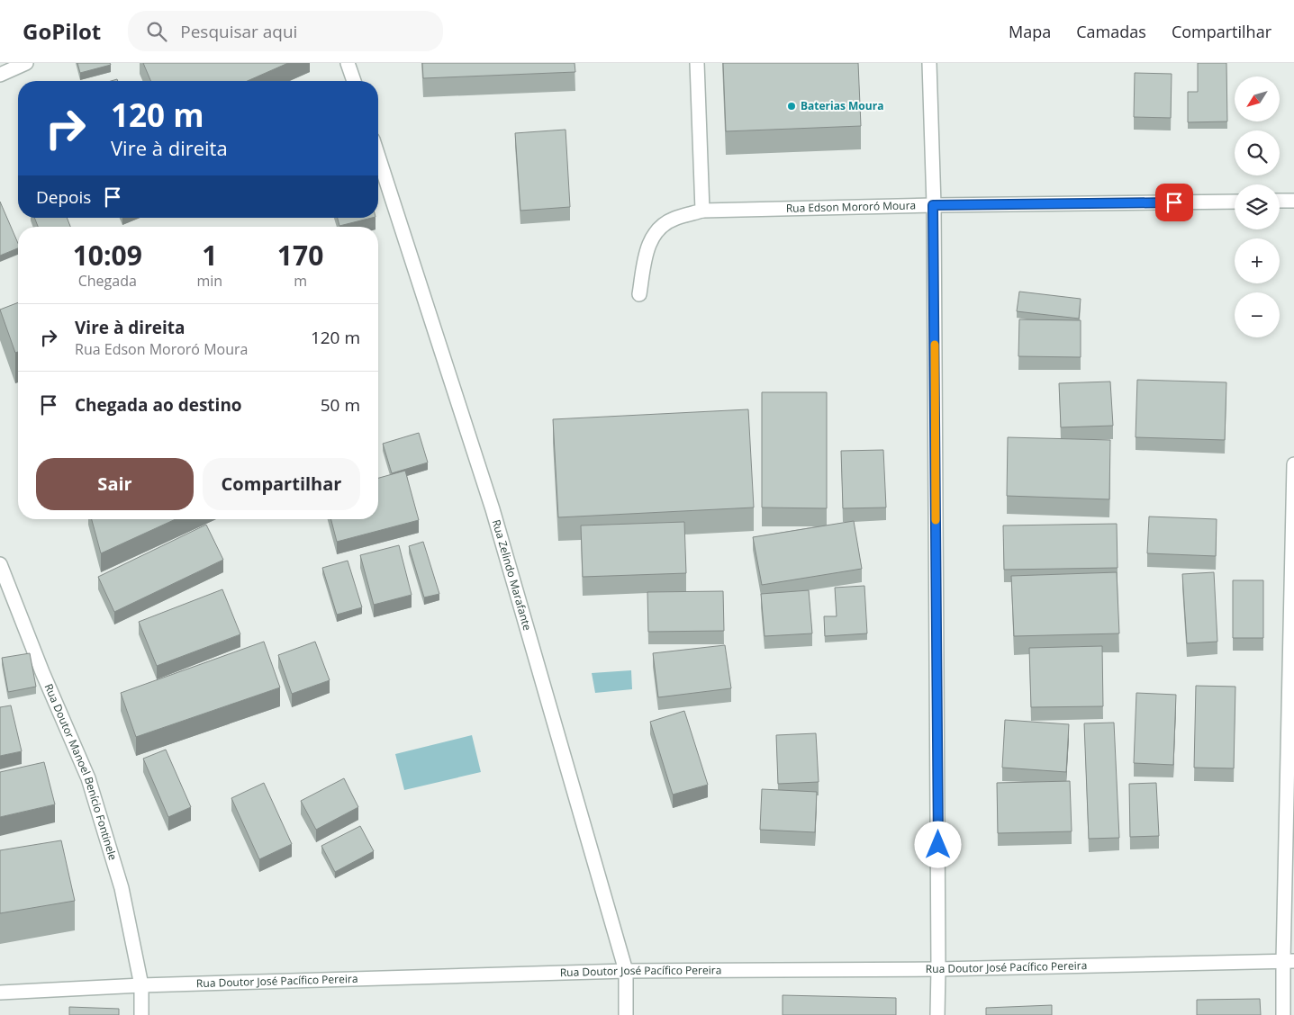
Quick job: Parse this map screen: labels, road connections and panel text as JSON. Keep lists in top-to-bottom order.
{
  "streets": {
    "street": [
      "Rua Edson Mororó Moura",
      "Rua Zelindo Marafante",
      "Rua Doutor Manoel Benício Fontinele",
      "Rua Doutor José Pacífico Pereira"
    ]
  },
  "crossings": [
    ["Rua Zelindo Marafante", "Rua Doutor José Pacífico Pereira"],
    ["Rua Doutor Manoel Benício Fontinele", "Rua Doutor José Pacífico Pereira"]
  ],
  "places": ["Baterias Moura"],
  "north": "bottom left",
  "page": {
    "header": "GoPilot",
    "search": "Pesquisar aqui",
    "nav": ["Mapa", "Camadas", "Compartilhar"],
    "map_buttons": ["+", "−"],
    "turn": ["120 m", "Vire à direita"],
    "then": "Depois",
    "eta": [
      "10:09",
      "Chegada",
      "1",
      "min",
      "170",
      "m"
    ],
    "list": [
      {
        "name": "Vire à direita",
        "note": "Rua Edson Mororó Moura",
        "value": "120 m"
      },
      {
        "name": "Chegada ao destino",
        "value": "50 m"
      }
    ],
    "buttons": ["Sair", "Compartilhar"]
  }
}
